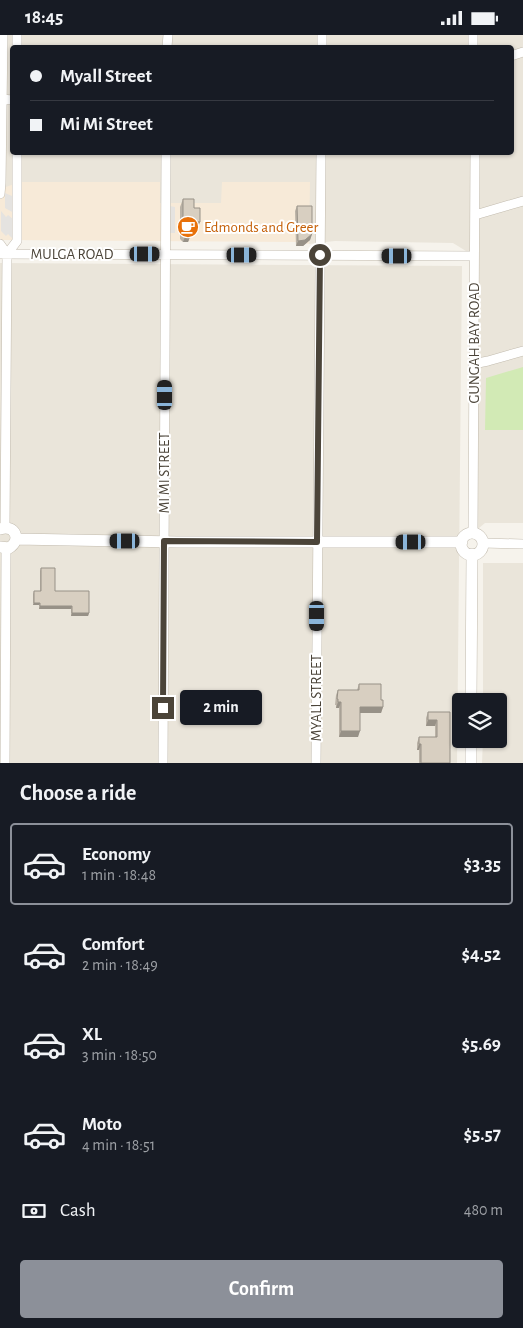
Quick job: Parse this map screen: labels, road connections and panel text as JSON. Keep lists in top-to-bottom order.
{
  "streets": {
    "street": [
      "MULGA ROAD",
      "GUNGAH BAY ROAD",
      "MI MI STREET",
      "MYALL STREET"
    ]
  },
  "crossings": [
    ["MULGA ROAD", "GUNGAH BAY ROAD"],
    ["MULGA ROAD", "MI MI STREET"],
    ["MULGA ROAD", "MYALL STREET"]
  ],
  "places": {
    "cafe": ["Edmonds and Greer"]
  },
  "page": {
    "status": "18:45",
    "banner": ["Myall Street", "Mi Mi Street"],
    "bubble": "2 min",
    "heading": "Choose a ride",
    "list": [
      {
        "name": "Economy",
        "note": "1 min · 18:48",
        "value": "$3.35"
      },
      {
        "name": "Comfort",
        "note": "2 min · 18:49",
        "value": "$4.52"
      },
      {
        "name": "XL",
        "note": "3 min · 18:50",
        "value": "$5.69"
      },
      {
        "name": "Moto",
        "note": "4 min · 18:51",
        "value": "$5.57"
      }
    ],
    "pay": ["Cash", "480 m"],
    "buttons": "Confirm"
  }
}
